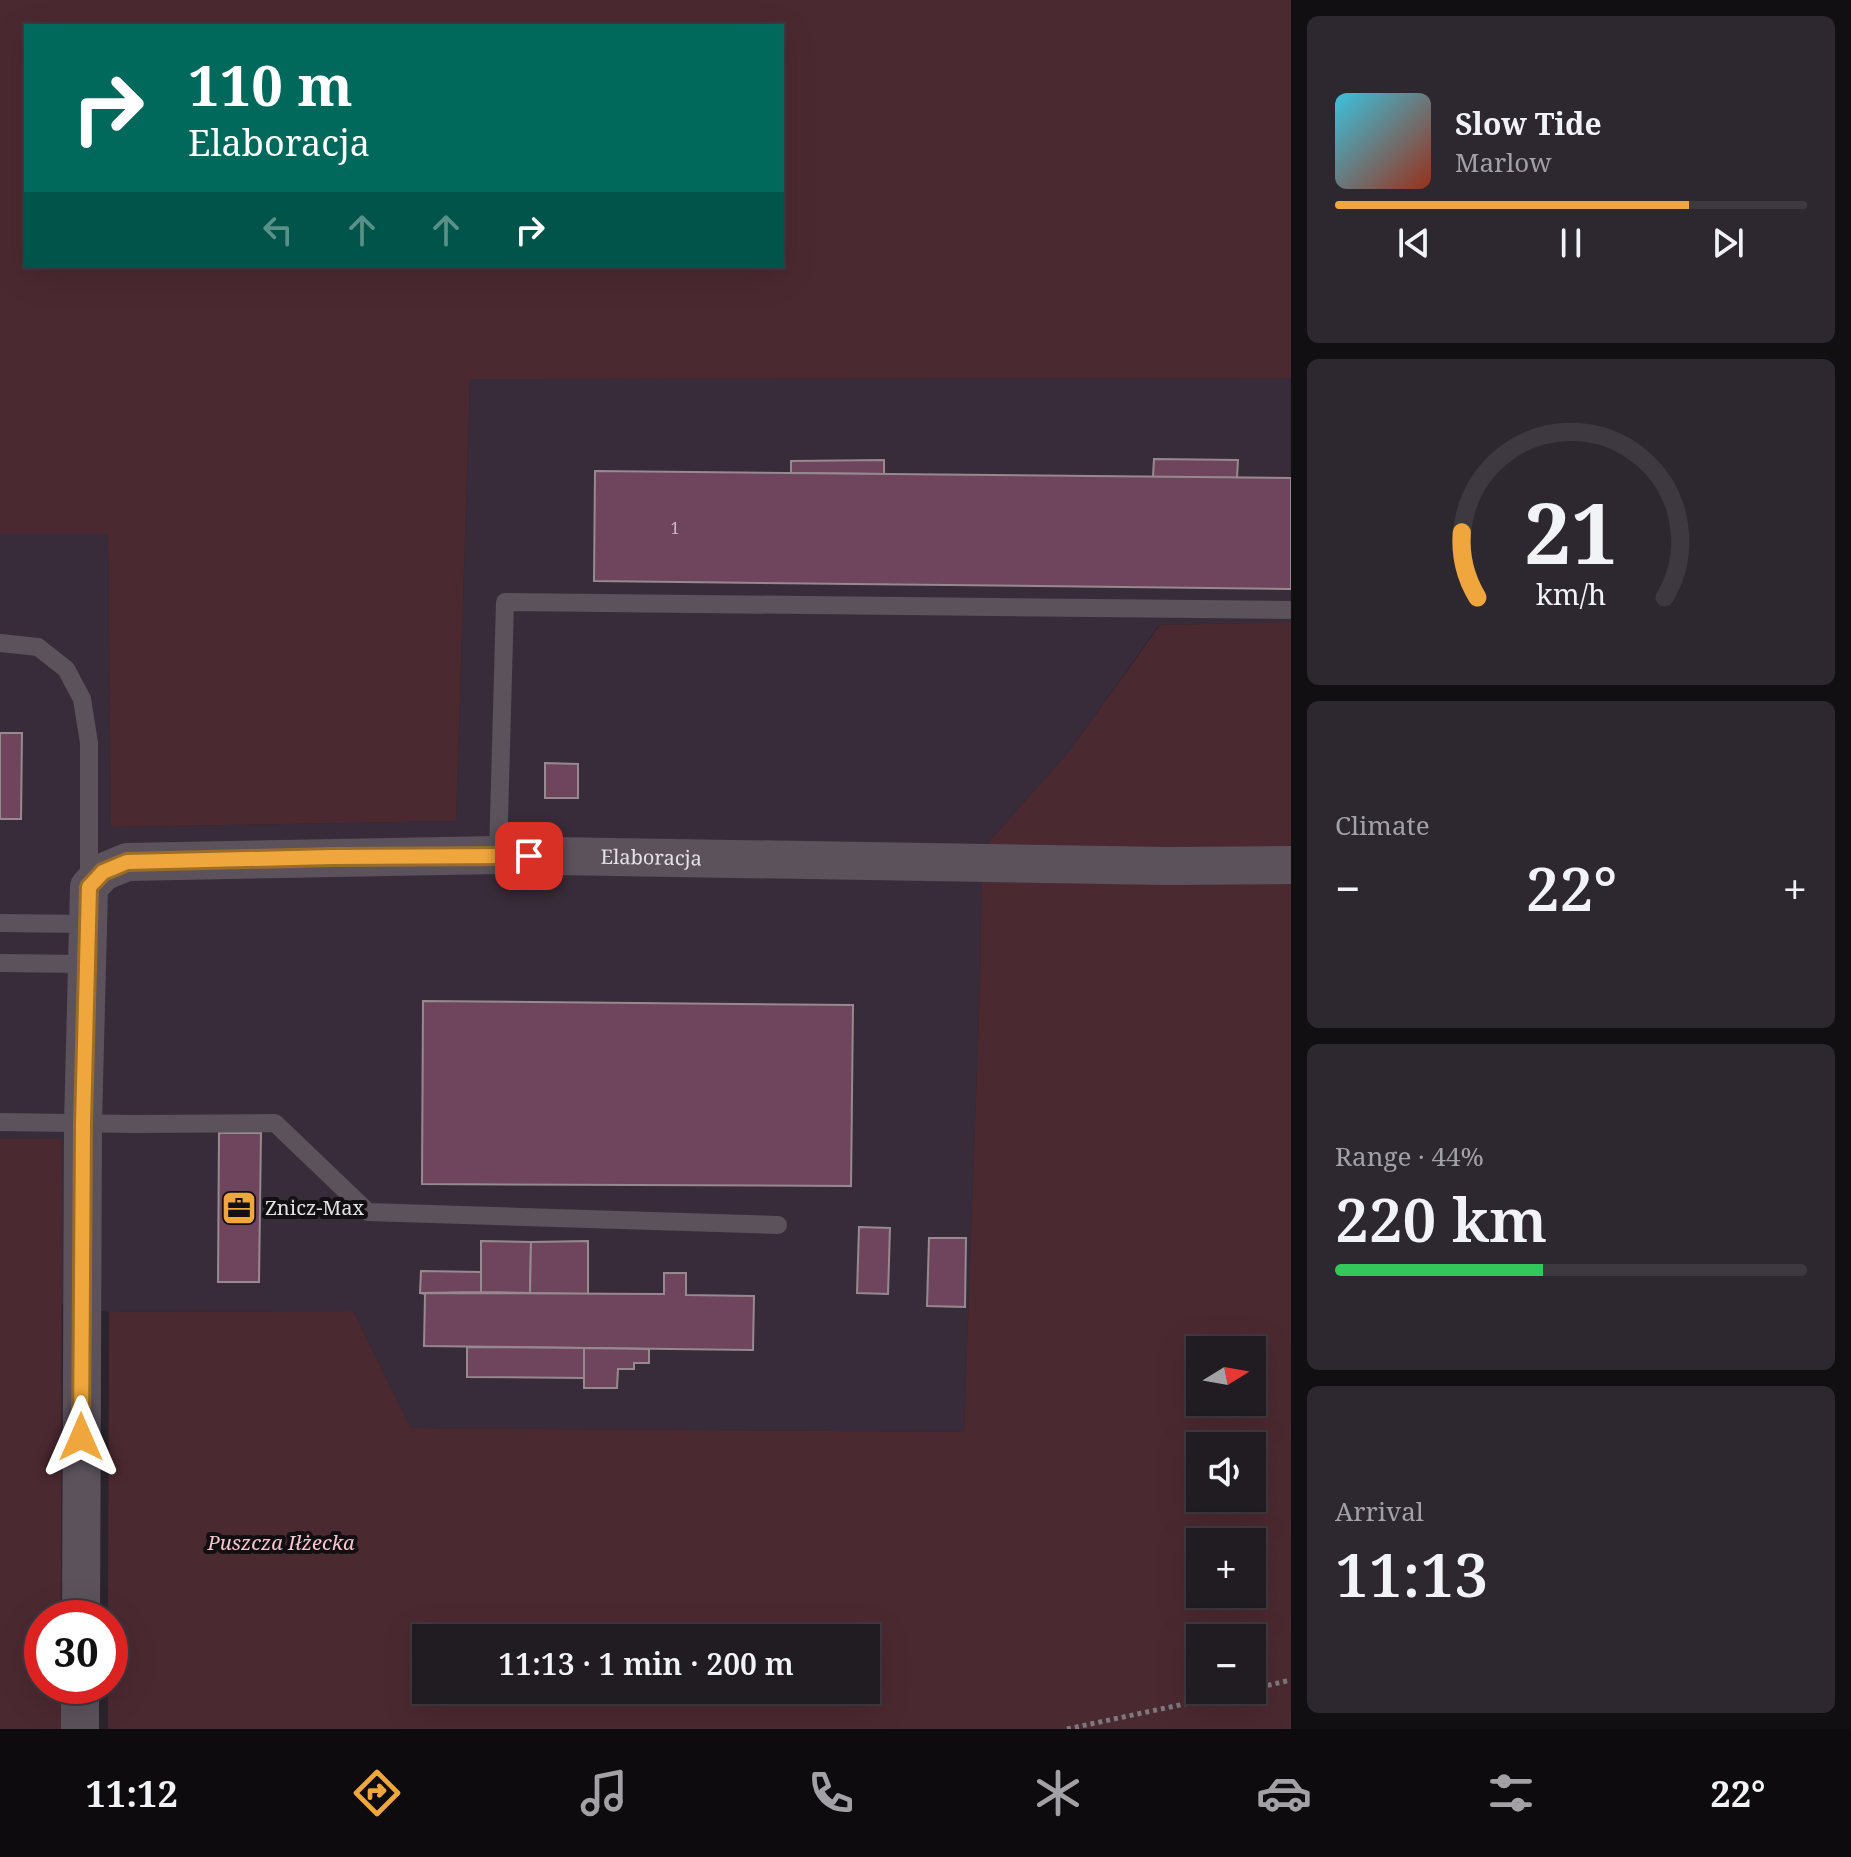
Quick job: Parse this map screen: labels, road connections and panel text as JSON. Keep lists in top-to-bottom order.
{
  "streets": {
    "street": ["Elaboracja"]
  },
  "parks": ["Puszcza Iłżecka"],
  "places": {
    "office": ["Znicz-Max"]
  },
  "house_numbers": ["1"],
  "north": "right",
  "page": {
    "turn": ["110 m", "Elaboracja"],
    "song": ["Slow Tide", "Marlow"],
    "tile": [
      "Climate",
      ["Range · 44%", "220 km"],
      ["Arrival", "11:13"]
    ],
    "heat": ["−", "22°", "+"],
    "map_buttons": ["+", "−"],
    "limit": "30",
    "trip": "11:13 · 1 min · 200 m",
    "tabs": ["11:12", "22°"],
    "gauge": ["21", "km/h"]
  }
}
